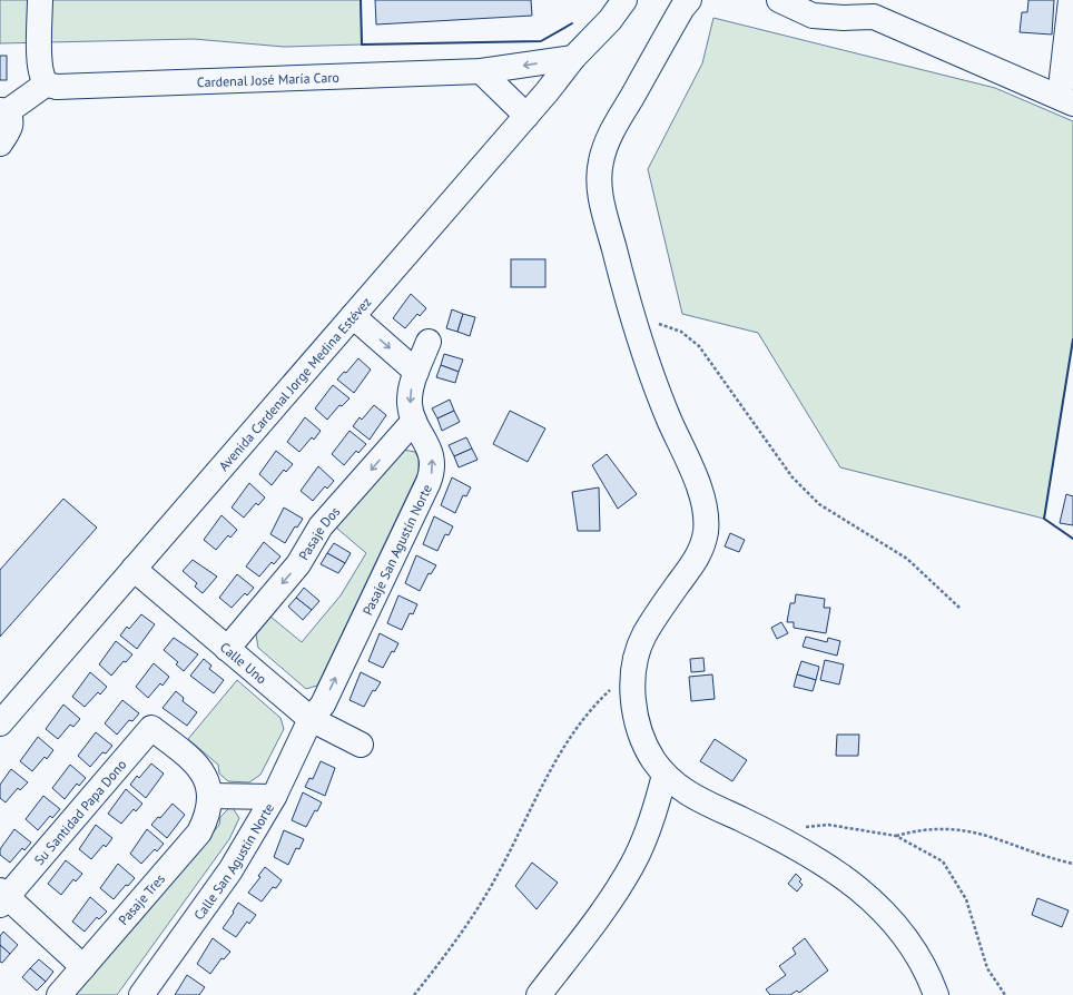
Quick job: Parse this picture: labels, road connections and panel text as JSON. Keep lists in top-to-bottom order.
{
  "streets": {
    "street": [
      "Cardenal José María Caro",
      "Avenida Cardenal Jorge Medina Estévez",
      "Pasaje Dos",
      "Pasaje San Agustín Norte",
      "Calle Uno",
      "Su Santidad Papa Dono",
      "Calle San Agustín Norte",
      "Pasaje Tres"
    ]
  },
  "crossings": [
    ["Cardenal José María Caro", "Avenida Cardenal Jorge Medina Estévez"],
    ["Avenida Cardenal Jorge Medina Estévez", "Calle Uno"],
    ["Pasaje Dos", "Pasaje San Agustín Norte"],
    ["Pasaje Dos", "Calle Uno"],
    ["Pasaje San Agustín Norte", "Calle Uno"],
    ["Pasaje San Agustín Norte", "Calle San Agustín Norte"],
    ["Calle Uno", "Calle San Agustín Norte"],
    ["Su Santidad Papa Dono", "Pasaje Tres"]
  ],
  "one_way": ["Pasaje Dos"]
}
